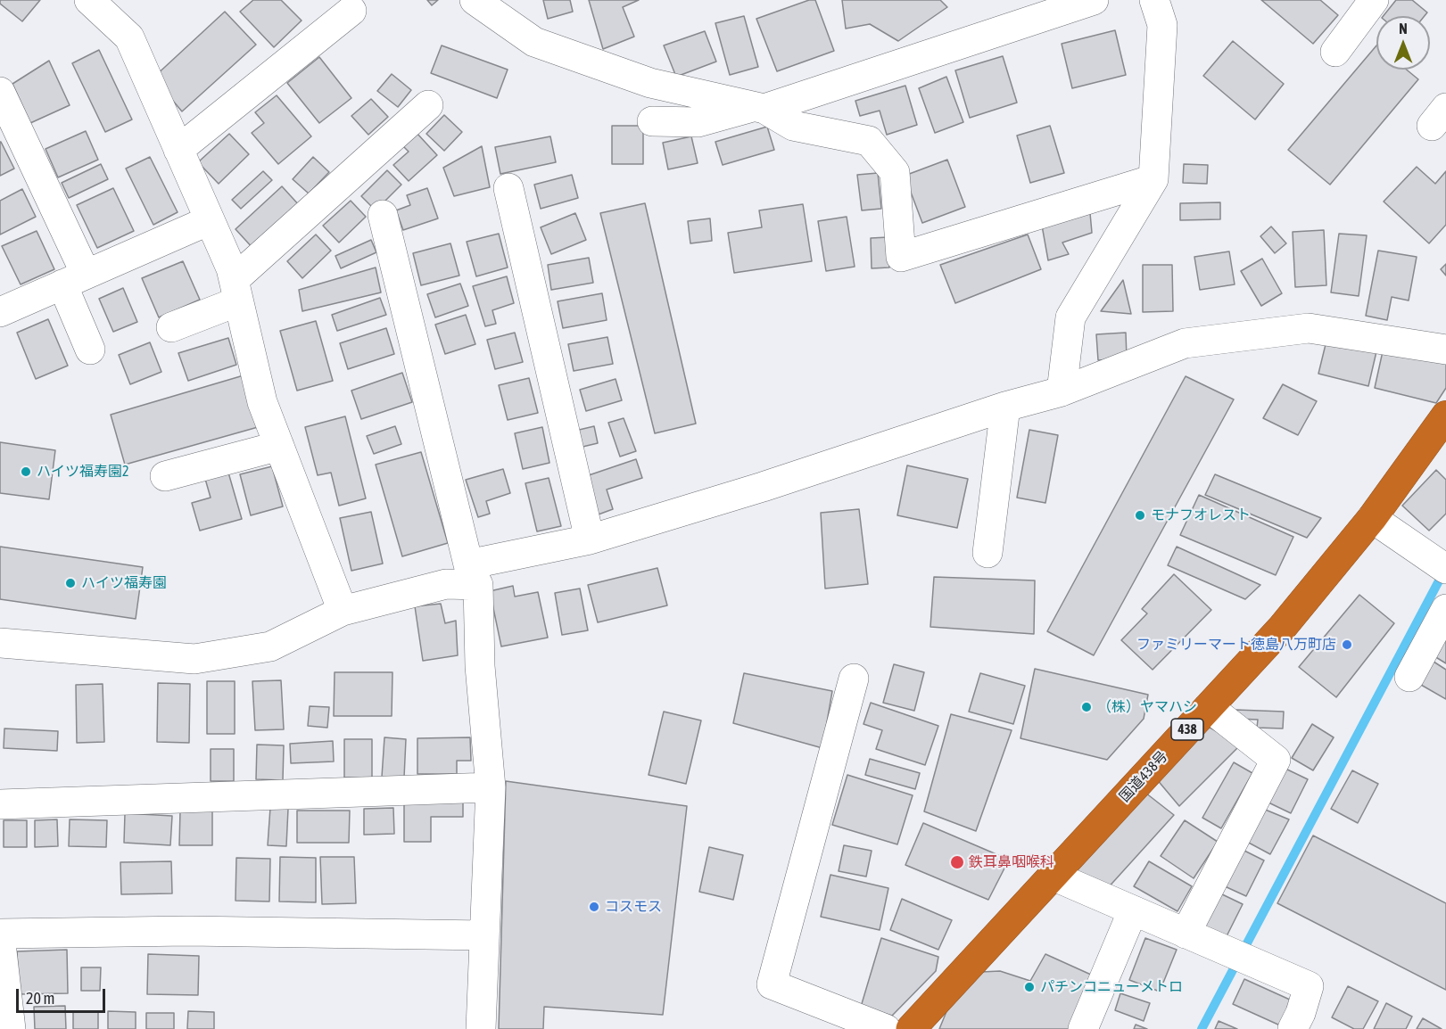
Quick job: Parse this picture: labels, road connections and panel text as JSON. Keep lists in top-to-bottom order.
{
  "streets": {
    "highway": ["438", "国道438号"]
  },
  "places": [
    "ハイツ福寿園2",
    "モナフオレスト",
    "ハイツ福寿園",
    "ファミリーマート徳島八万町店",
    "（株）ヤマハシ",
    "鉄耳鼻咽喉科",
    "コスモス",
    "パチンコニューメトロ"
  ],
  "scale_bar": "20 m",
  "north": "top"
}
